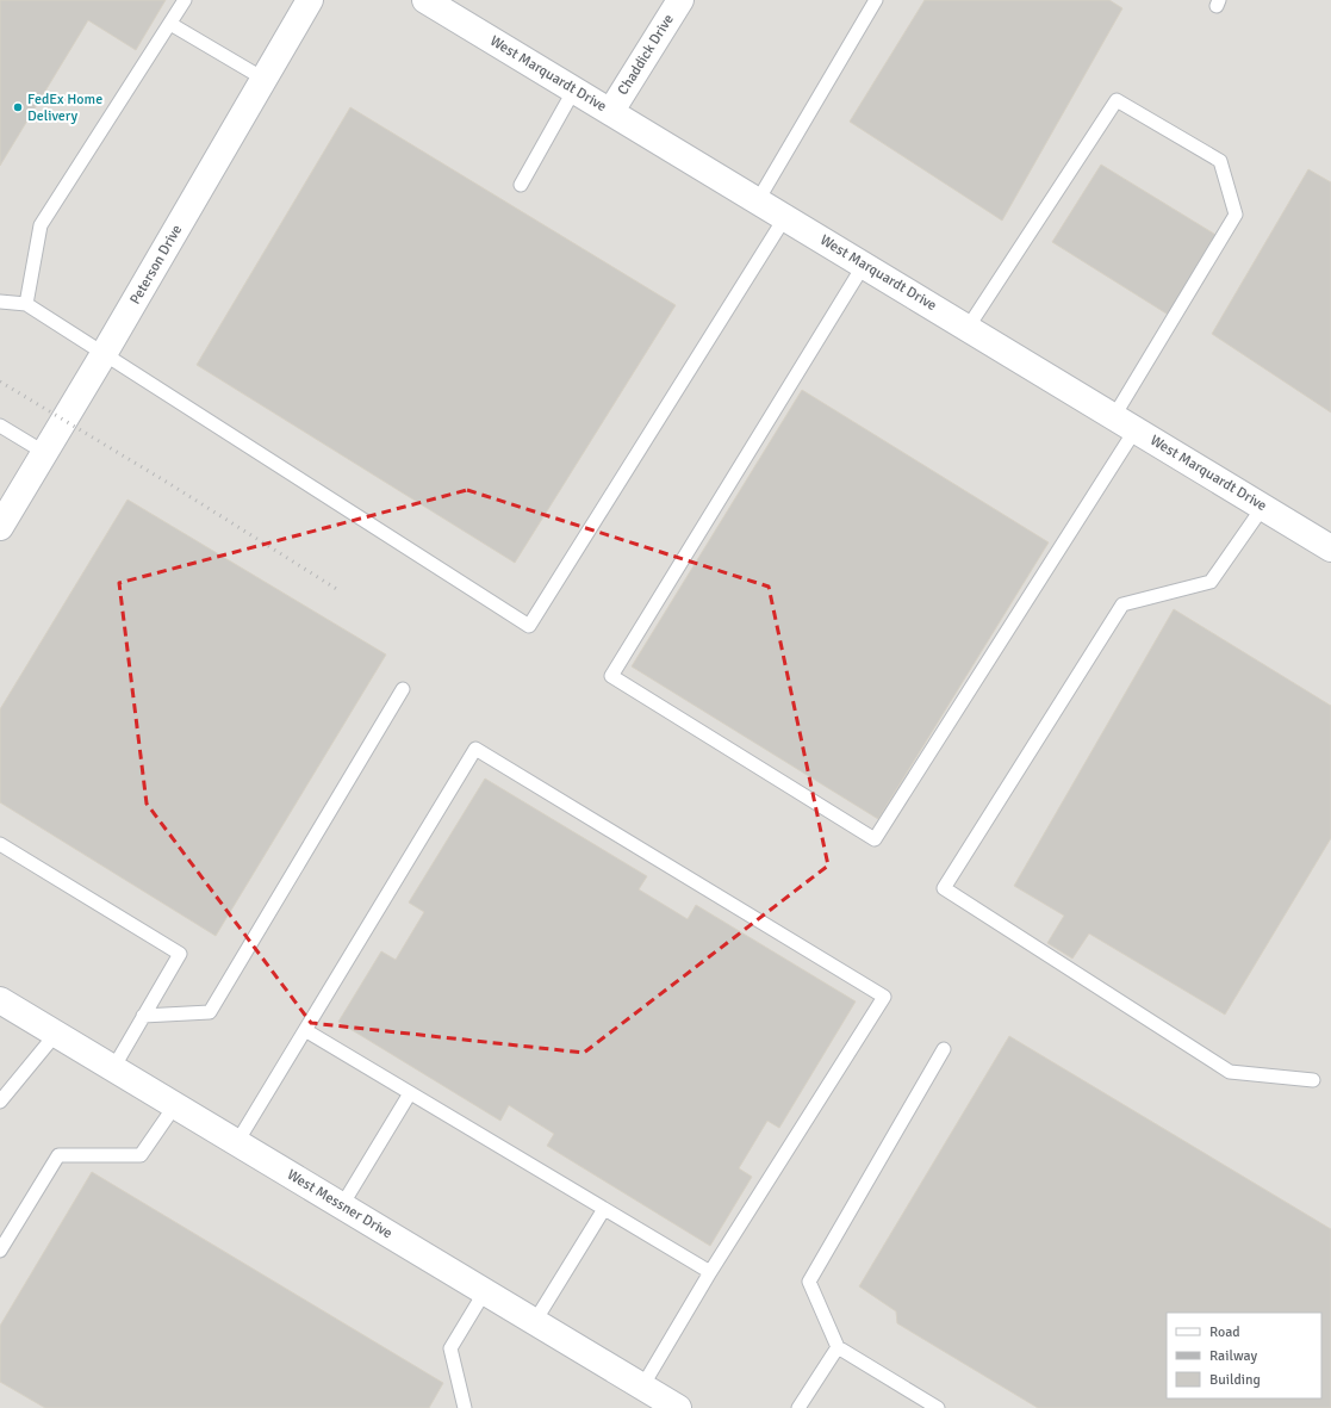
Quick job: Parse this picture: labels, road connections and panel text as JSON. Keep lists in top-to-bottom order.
{
  "streets": {
    "street": [
      "Chaddick Drive",
      "West Marquardt Drive",
      "Peterson Drive",
      "West Messner Drive"
    ]
  },
  "crossings": [
    ["Chaddick Drive", "West Marquardt Drive"]
  ],
  "places": ["FedEx Home Delivery"],
  "legend": ["Road", "Railway", "Building"]
}
